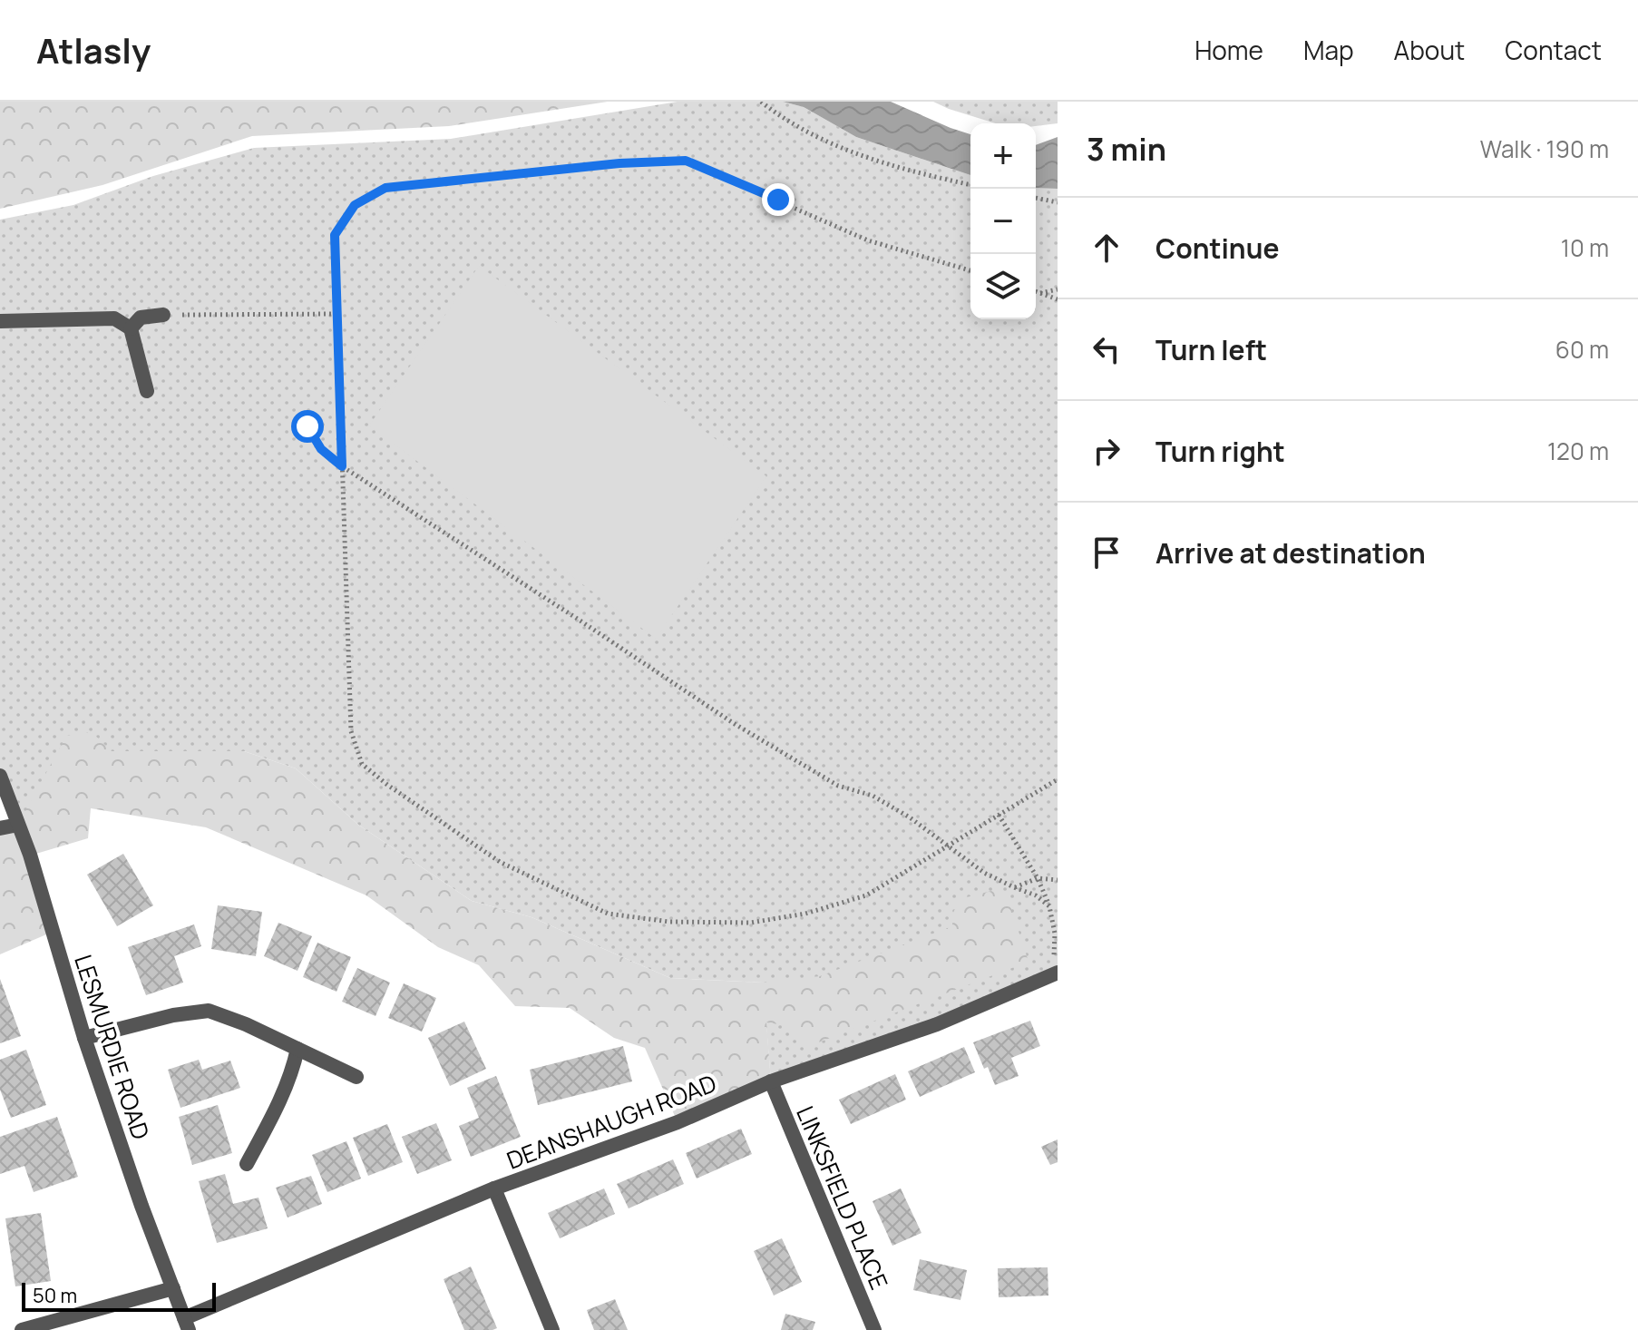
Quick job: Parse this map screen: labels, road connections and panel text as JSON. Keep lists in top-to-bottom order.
{
  "streets": {
    "street": ["LESMURDIE ROAD", "DEANSHAUGH ROAD", "LINKSFIELD PLACE"]
  },
  "crossings": [
    ["LESMURDIE ROAD", "DEANSHAUGH ROAD"],
    ["DEANSHAUGH ROAD", "LINKSFIELD PLACE"]
  ],
  "scale_bar": "50 m",
  "page": {
    "header": "Atlasly",
    "nav": [
      "Home",
      "Map",
      "About",
      "Contact"
    ],
    "heading": ["3 min", "Walk · 190 m"],
    "map_buttons": ["+", "−"],
    "list": [
      ["Continue", "10 m"],
      ["Turn left", "60 m"],
      ["Turn right", "120 m"],
      "Arrive at destination"
    ],
    "scale": "50 m"
  }
}
